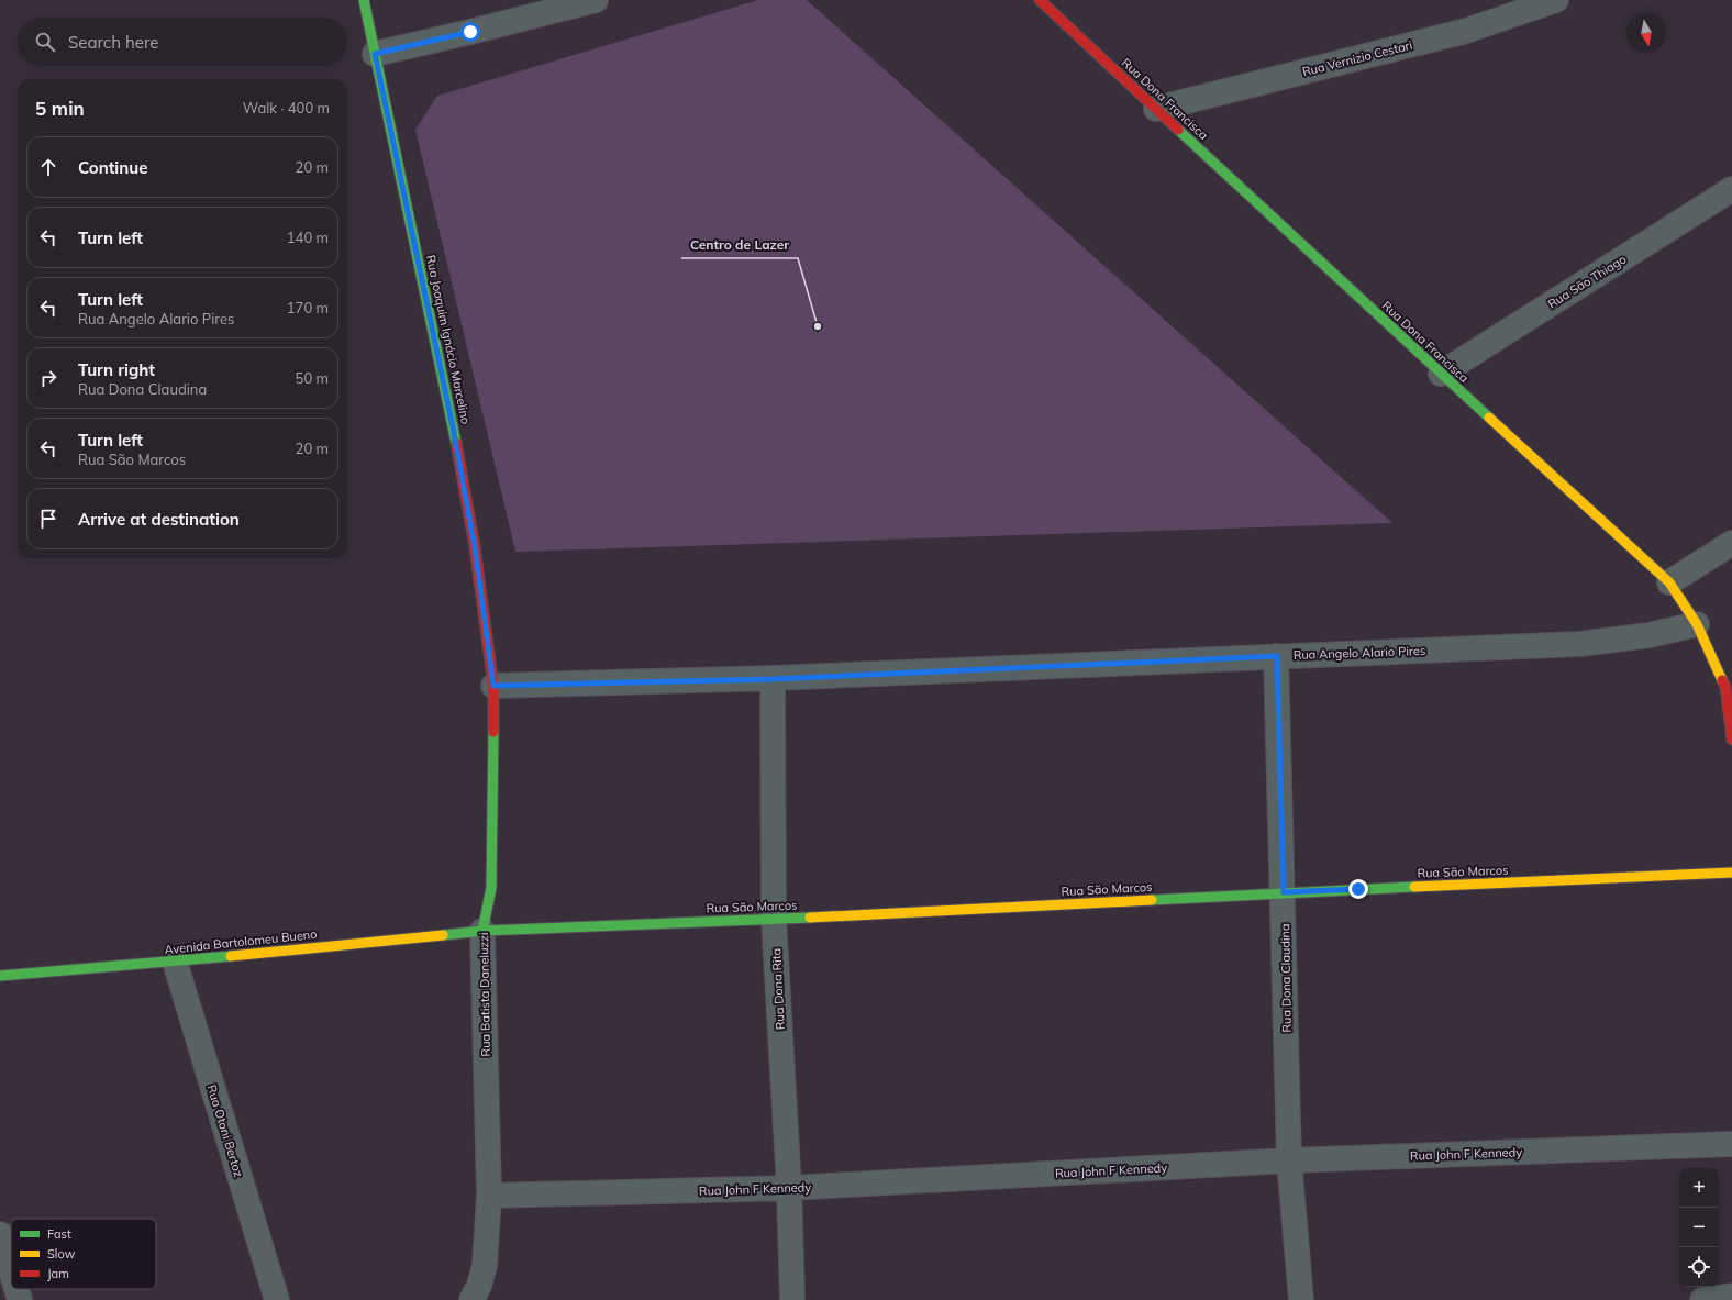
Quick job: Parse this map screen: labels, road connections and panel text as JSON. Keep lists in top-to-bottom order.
{
  "streets": {
    "street": [
      "Rua Vernizio Cestari",
      "Rua Dona Francisca",
      "Rua São Thiago",
      "Rua Joaquim Ignácio Marcelino",
      "Rua Angelo Alario Pires",
      "Rua São Marcos",
      "Avenida Bartolomeu Bueno",
      "Rua Dona Claudina",
      "Rua Dona Rita",
      "Rua Batista Daneluzzi",
      "Rua Otoni Bertoz",
      "Rua John F Kennedy"
    ]
  },
  "crossings": [
    ["Rua Vernizio Cestari", "Rua Dona Francisca"],
    ["Rua Dona Francisca", "Rua São Thiago"],
    ["Rua Dona Francisca", "Rua Angelo Alario Pires"],
    ["Rua Joaquim Ignácio Marcelino", "Rua Angelo Alario Pires"],
    ["Rua Joaquim Ignácio Marcelino", "Rua Batista Daneluzzi"],
    ["Rua Angelo Alario Pires", "Rua Dona Claudina"],
    ["Rua Angelo Alario Pires", "Rua Dona Rita"],
    ["Rua Angelo Alario Pires", "Rua Batista Daneluzzi"],
    ["Rua São Marcos", "Avenida Bartolomeu Bueno"],
    ["Rua São Marcos", "Rua Dona Claudina"],
    ["Rua São Marcos", "Rua Dona Rita"],
    ["Rua São Marcos", "Rua Batista Daneluzzi"],
    ["Avenida Bartolomeu Bueno", "Rua Batista Daneluzzi"],
    ["Avenida Bartolomeu Bueno", "Rua Otoni Bertoz"],
    ["Rua Dona Claudina", "Rua John F Kennedy"],
    ["Rua Dona Rita", "Rua John F Kennedy"],
    ["Rua Batista Daneluzzi", "Rua John F Kennedy"]
  ],
  "places": ["Centro de Lazer"],
  "legend": ["Fast", "Slow", "Jam"],
  "north": "bottom",
  "page": {
    "search": "Search here",
    "heading": ["5 min", "Walk · 400 m"],
    "list": [
      ["Continue", "20 m"],
      ["Turn left", "140 m"],
      ["Turn left", "Rua Angelo Alario Pires", "170 m"],
      ["Turn right", "Rua Dona Claudina", "50 m"],
      ["Turn left", "Rua São Marcos", "20 m"],
      "Arrive at destination"
    ],
    "map_buttons": ["+", "−"]
  }
}
